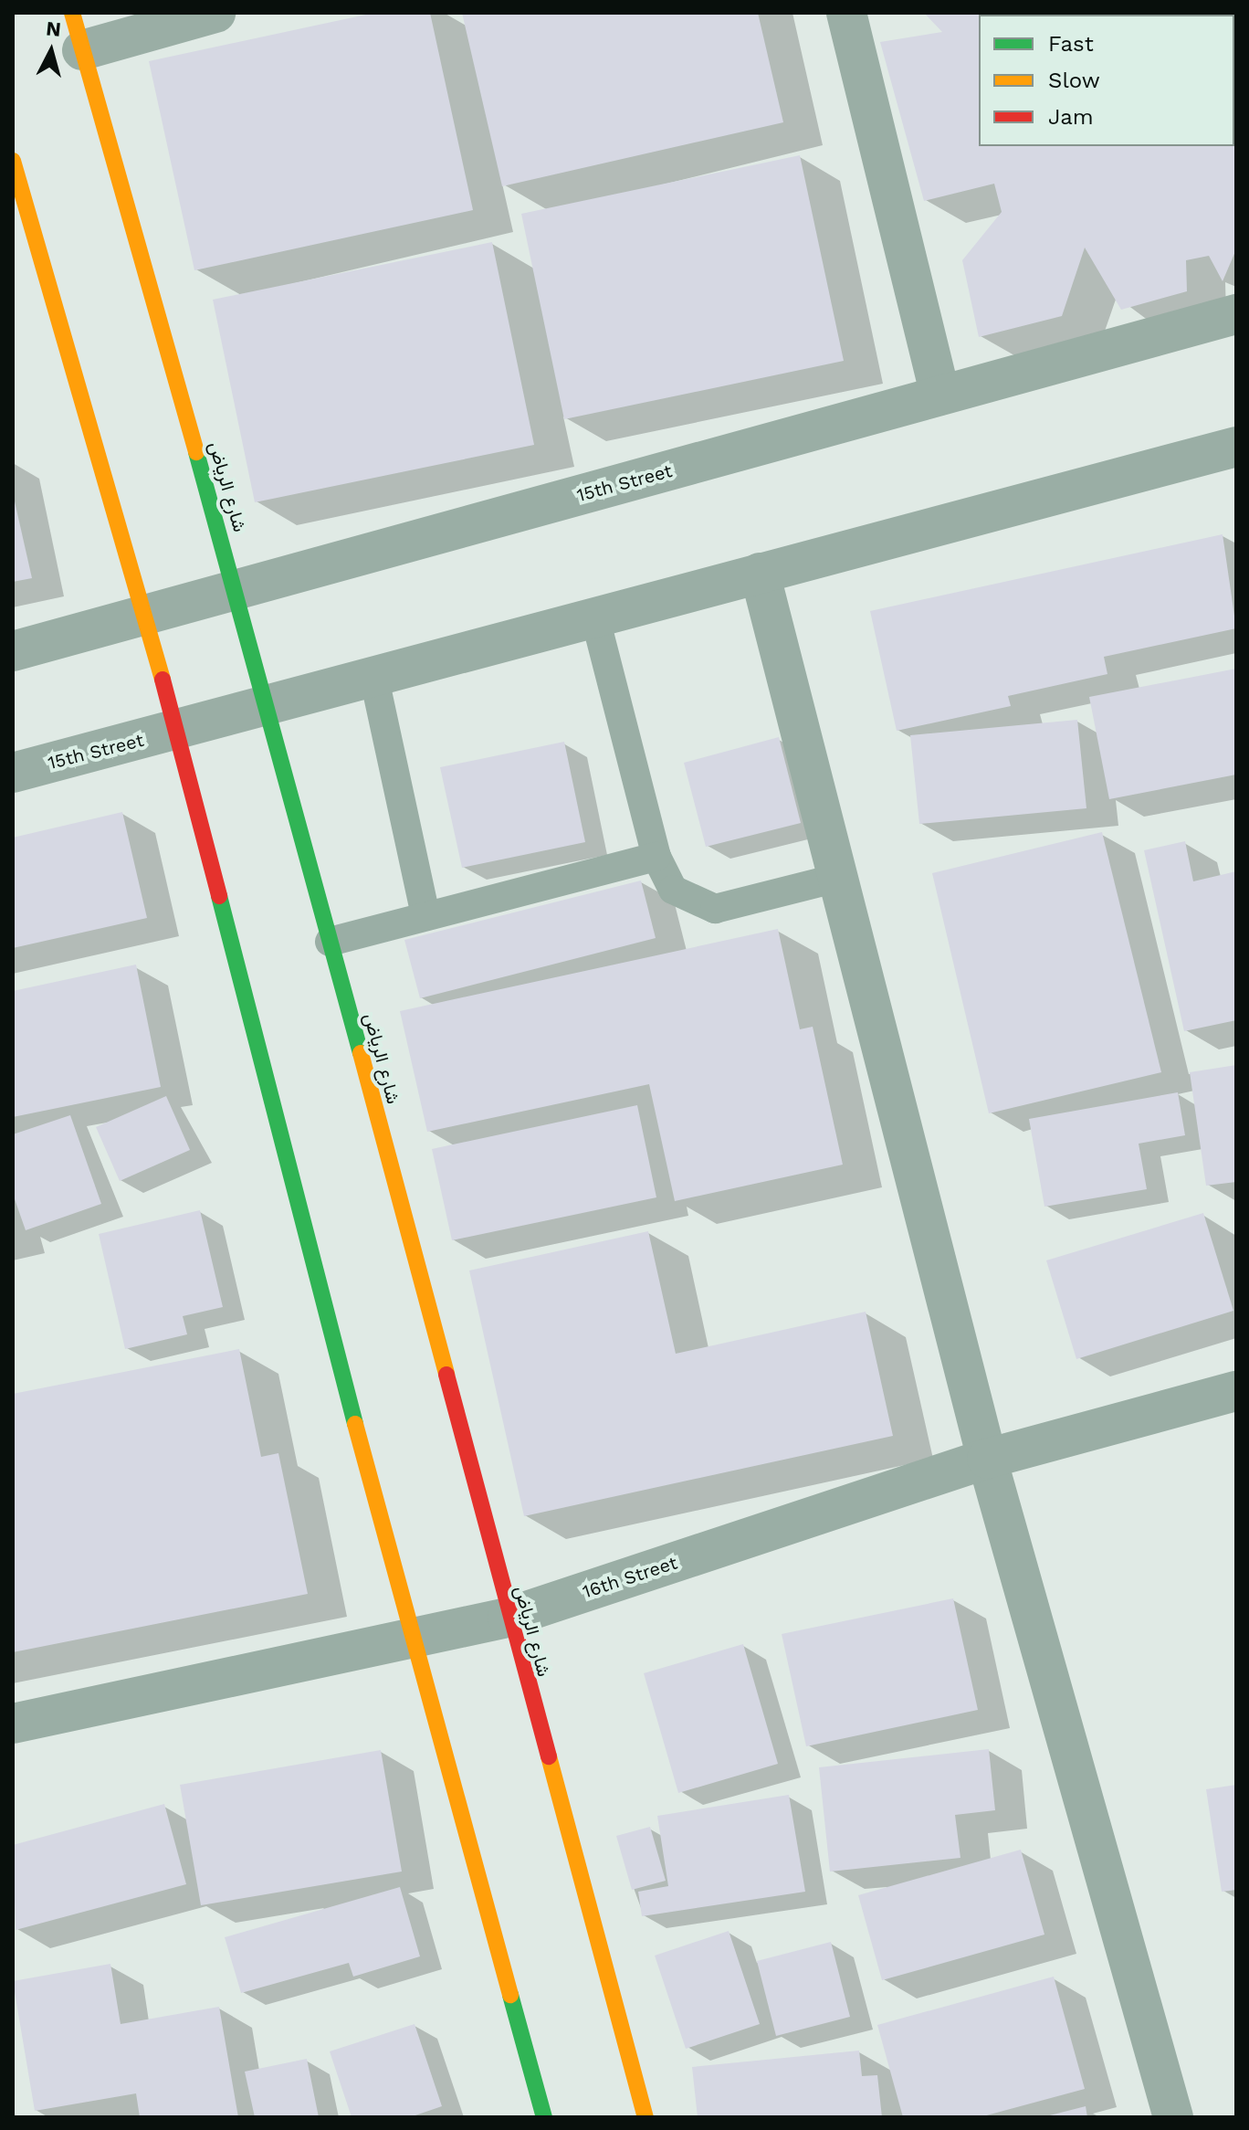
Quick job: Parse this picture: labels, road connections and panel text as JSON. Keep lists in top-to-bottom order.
{
  "streets": {
    "main road": ["شارع الرياض"],
    "street": ["15th Street", "16th Street"]
  },
  "crossings": [
    ["15th Street", "شارع الرياض"],
    ["شارع الرياض", "16th Street"]
  ],
  "legend": ["Fast", "Slow", "Jam"],
  "north": "top"
}
